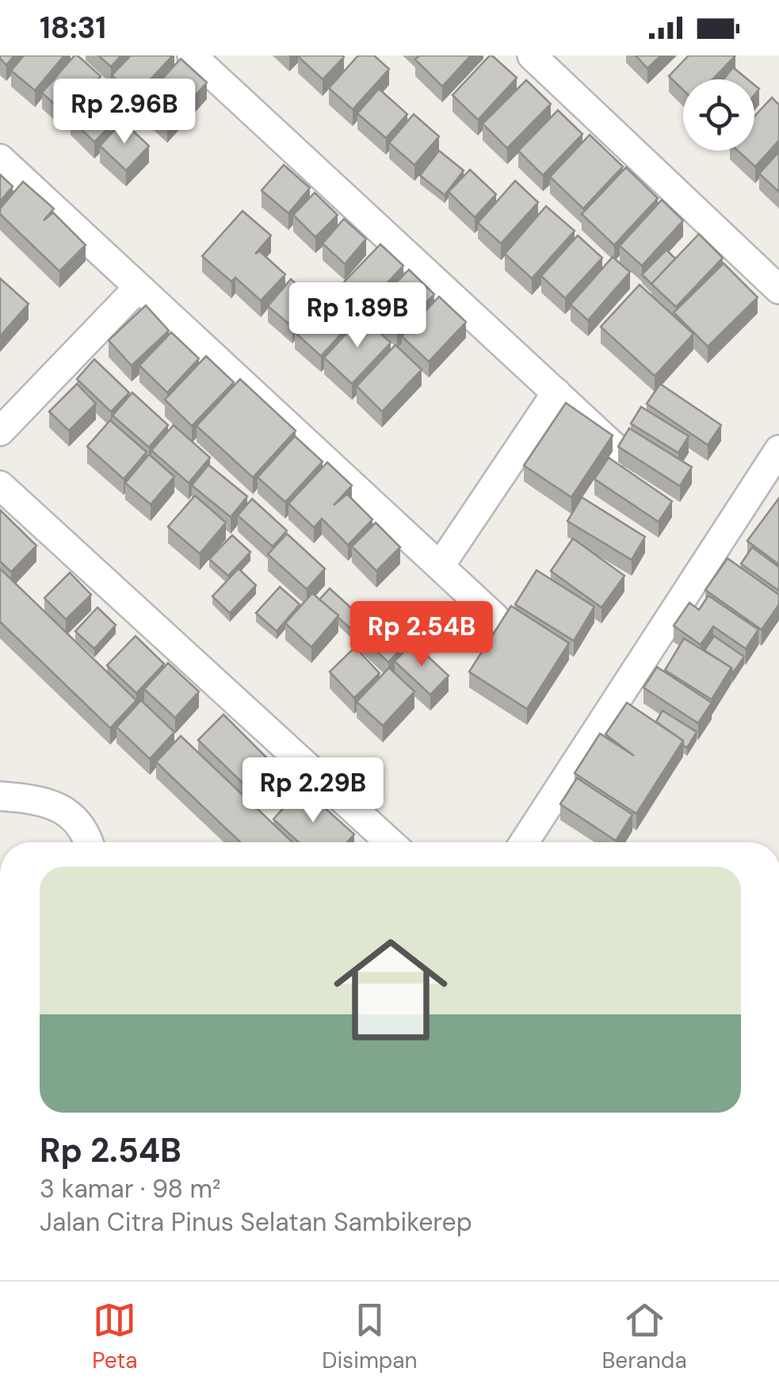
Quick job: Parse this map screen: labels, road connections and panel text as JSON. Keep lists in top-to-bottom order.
{
  "page": {
    "status": "18:31",
    "price": [
      "Rp 2.96B",
      "Rp 1.89B",
      "Rp 2.54B",
      "Rp 2.29B"
    ],
    "list": [
      {
        "name": "Rp 2.54B",
        "note": "3 kamar · 98 m² · Jalan Citra Pinus Selatan Sambikerep"
      }
    ],
    "tabs": ["Peta", "Disimpan", "Beranda"]
  }
}
